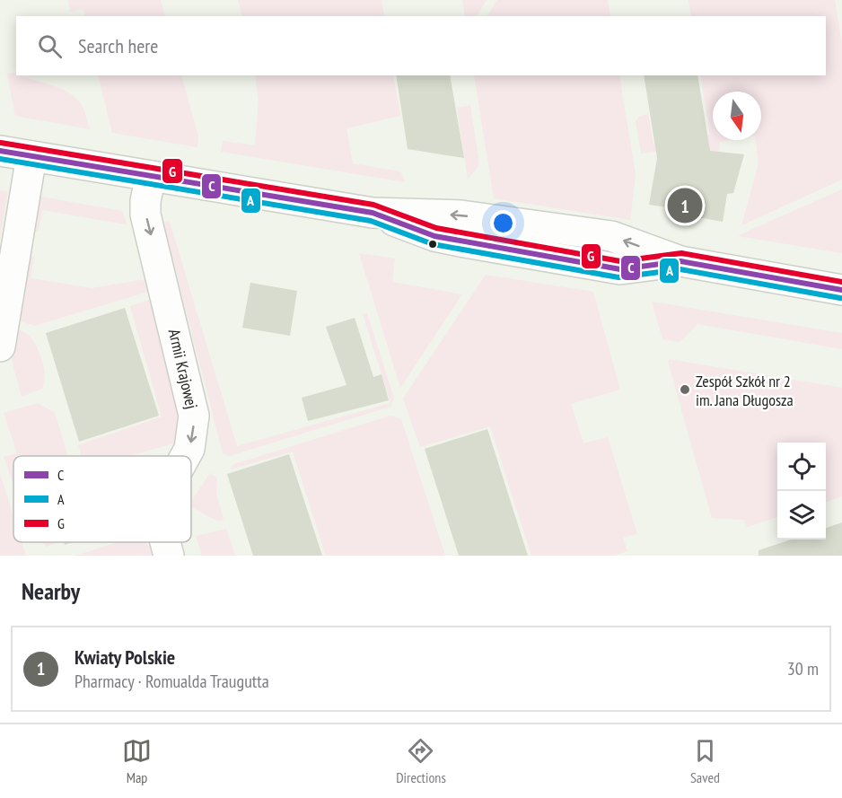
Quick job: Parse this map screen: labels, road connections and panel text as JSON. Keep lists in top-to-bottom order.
{
  "streets": {
    "street": ["Armii Krajowej"]
  },
  "places": ["Zespół Szkół nr 2 im. Jana Długosza"],
  "lines": ["transit line G", "transit line C", "transit line A"],
  "legend": ["C", "A", "G"],
  "north": "bottom",
  "page": {
    "search": "Search here",
    "pins": "1",
    "heading": "Nearby",
    "list": [
      {
        "mark": "1",
        "name": "Kwiaty Polskie",
        "note": "Pharmacy · Romualda Traugutta",
        "value": "30 m"
      }
    ],
    "nav": ["Map", "Directions", "Saved"]
  }
}
